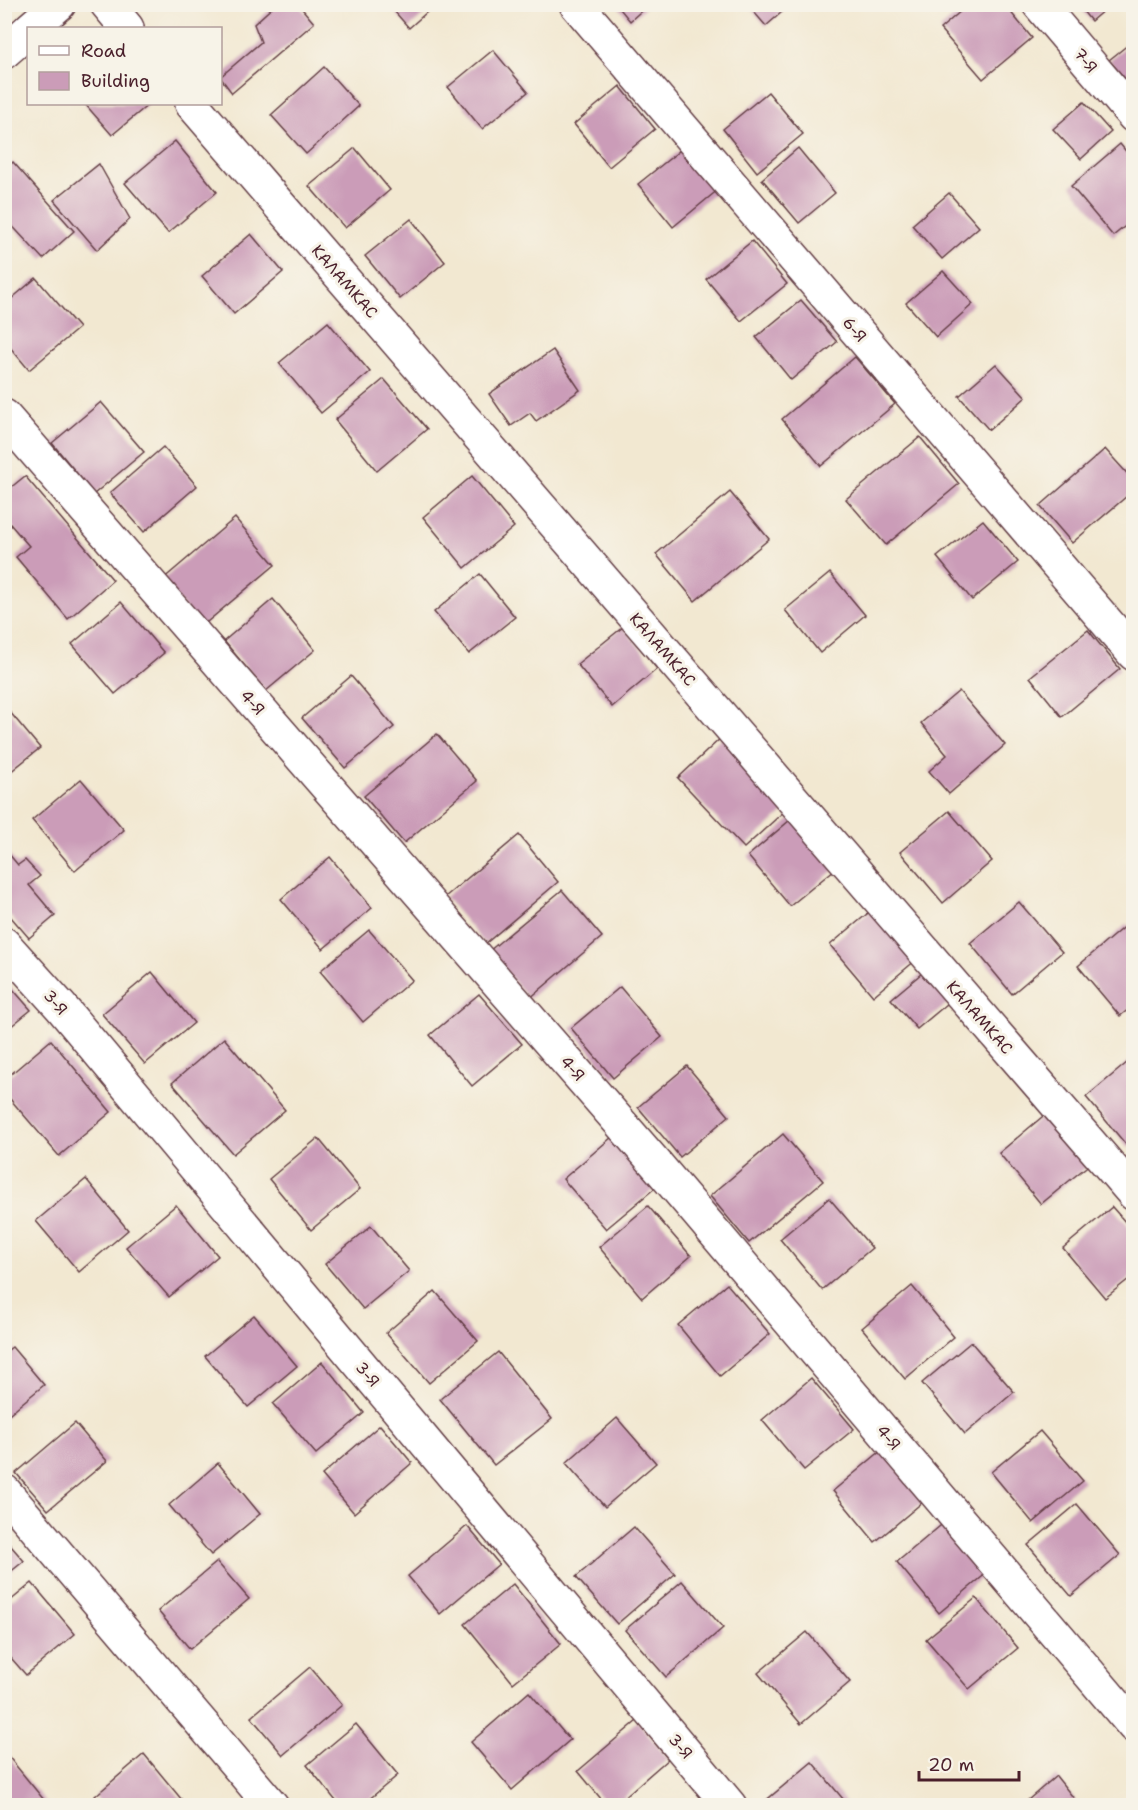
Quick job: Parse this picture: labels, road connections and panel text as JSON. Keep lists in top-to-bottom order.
{
  "streets": {
    "street": [
      "7-Я",
      "КАЛАМКАС",
      "6-Я",
      "4-Я",
      "3-Я"
    ]
  },
  "legend": ["Road", "Building"],
  "scale_bar": "20 m"
}
